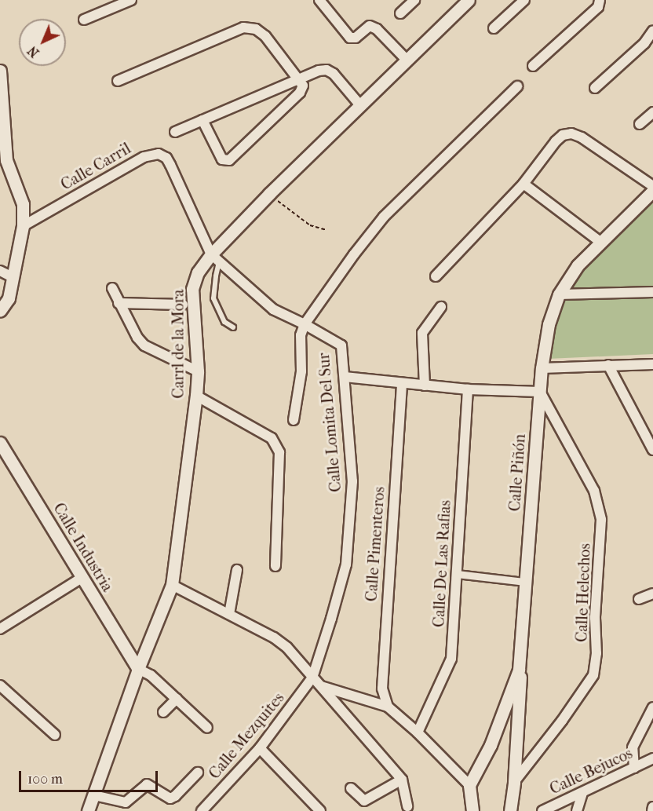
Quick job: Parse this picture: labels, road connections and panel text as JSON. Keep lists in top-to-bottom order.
{
  "streets": {
    "street": [
      "Calle Carril",
      "Carrl de la Mora",
      "Calle Lomita Del Sur",
      "Calle Piñón",
      "Calle Pimenteros",
      "Calle Industria",
      "Calle De Las Rafias",
      "Calle Helechos",
      "Calle Mezquites",
      "Calle Bejucos"
    ]
  },
  "crossings": [
    ["Calle Carril", "Carrl de la Mora"],
    ["Calle Carril", "Calle Lomita Del Sur"],
    ["Carrl de la Mora", "Calle Lomita Del Sur"],
    ["Carrl de la Mora", "Calle Industria"],
    ["Calle Lomita Del Sur", "Calle Mezquites"],
    ["Calle Piñón", "Calle Helechos"]
  ],
  "scale_bar": "100 m",
  "north": "bottom left"
}
